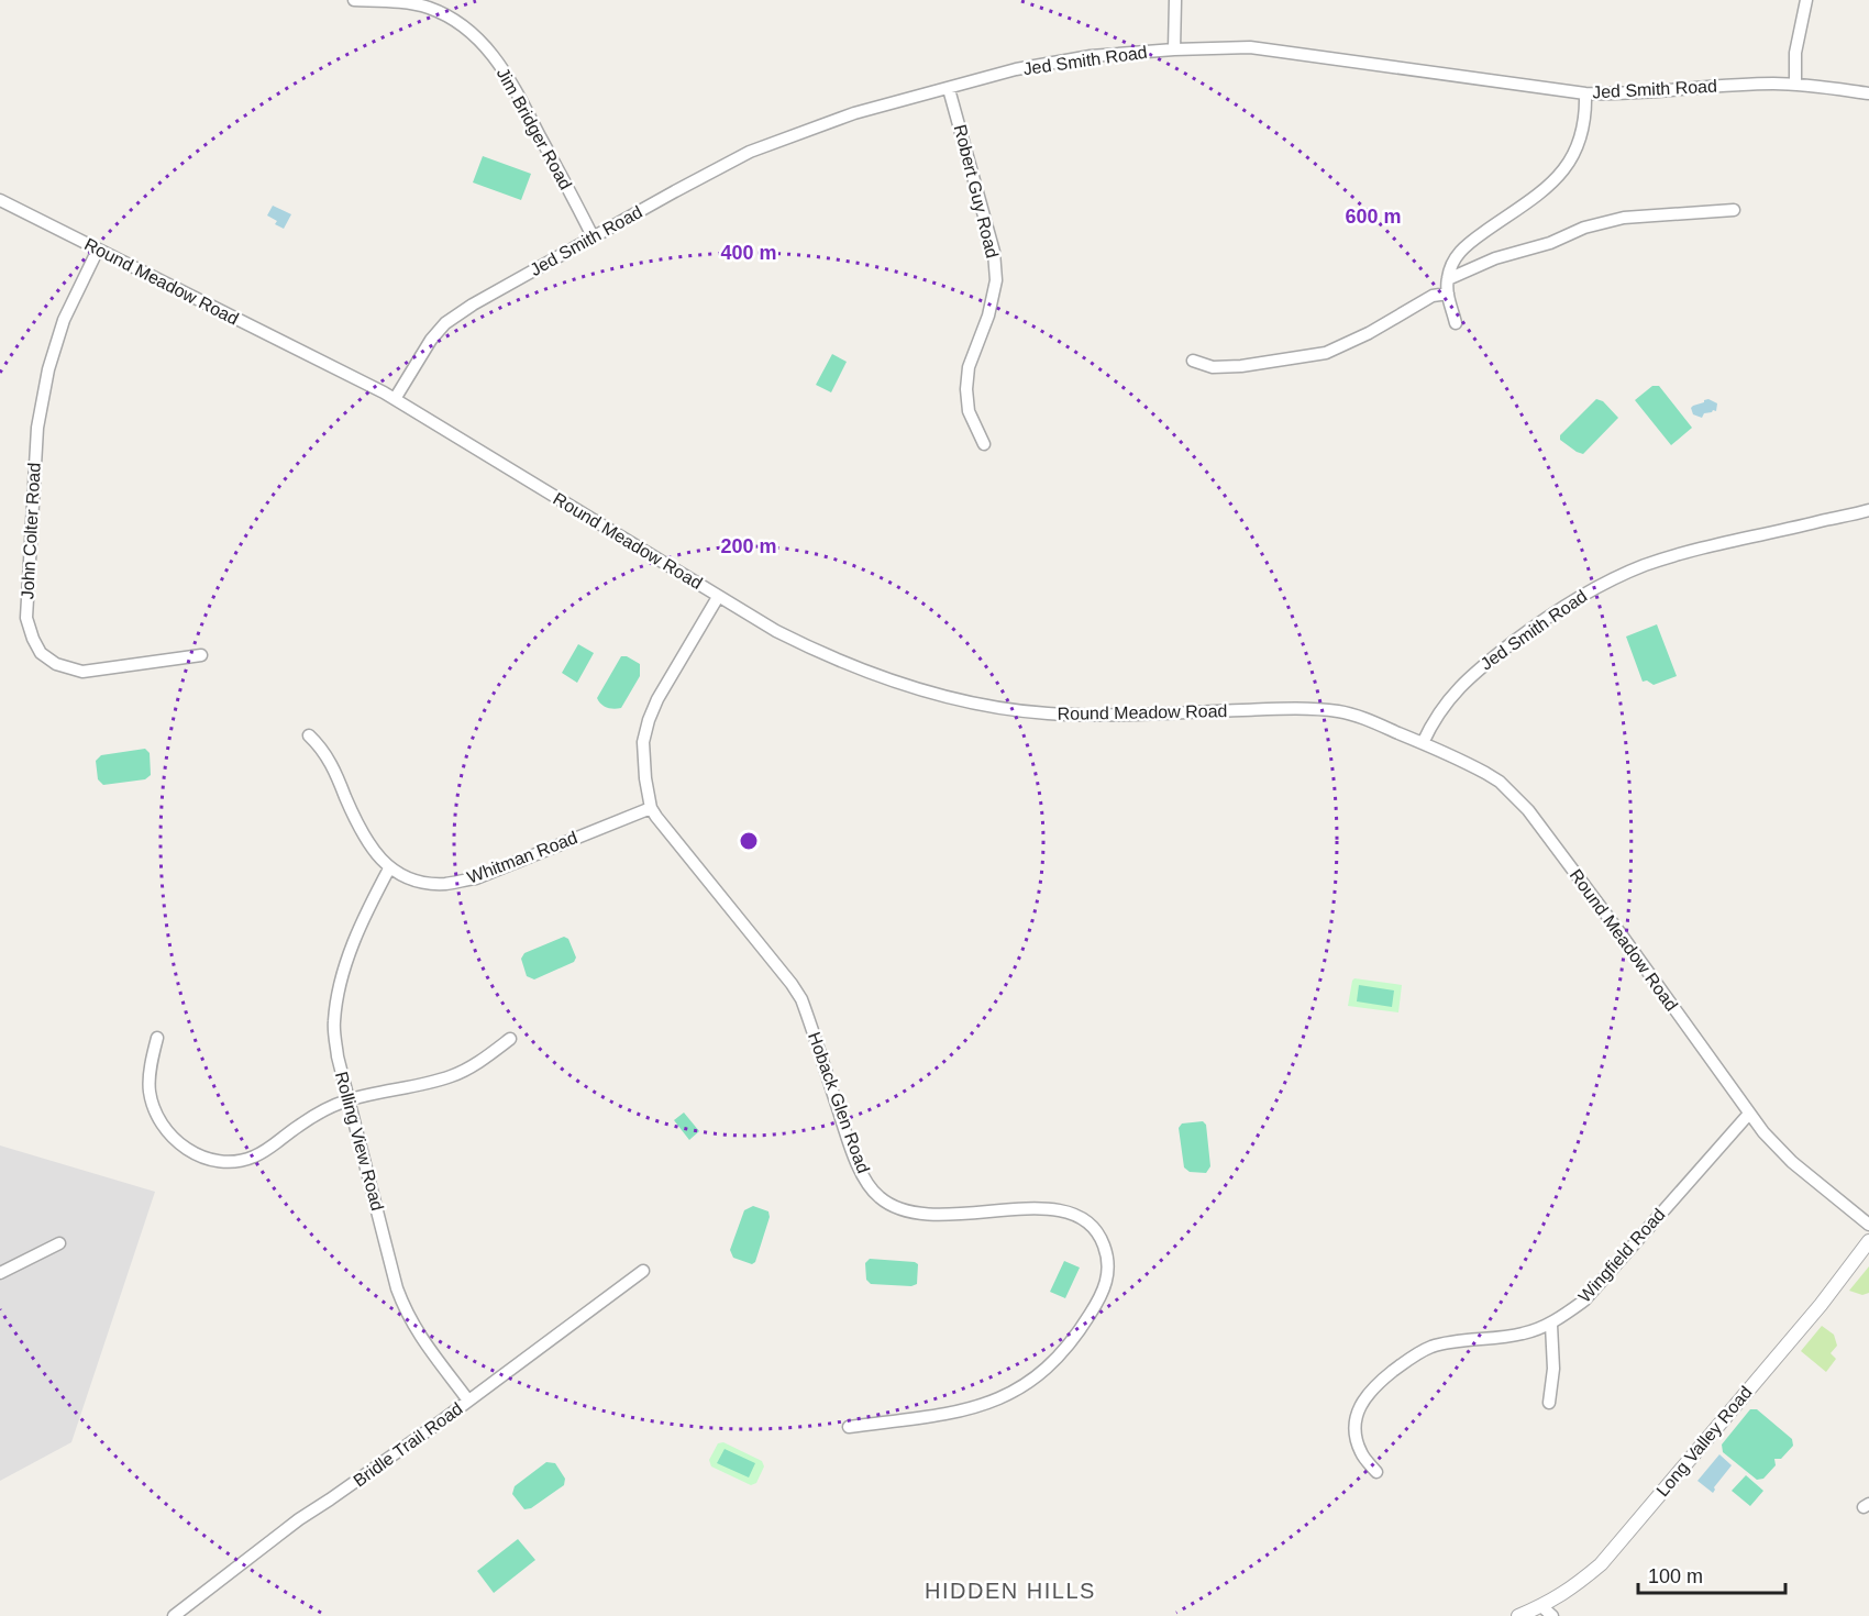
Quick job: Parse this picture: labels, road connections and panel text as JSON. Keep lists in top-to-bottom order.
{
  "streets": {
    "street": [
      "Jed Smith Road",
      "Jim Bridger Road",
      "Robert Guy Road",
      "Round Meadow Road",
      "John Colter Road",
      "Whitman Road",
      "Hoback Glen Road",
      "Rolling View Road",
      "Wingfield Road",
      "Long Valley Road",
      "Bridle Trail Road"
    ]
  },
  "crossings": [
    ["Jed Smith Road", "Jim Bridger Road"],
    ["Jed Smith Road", "Robert Guy Road"],
    ["Jed Smith Road", "Round Meadow Road"],
    ["Round Meadow Road", "John Colter Road"],
    ["Round Meadow Road", "Hoback Glen Road"],
    ["Round Meadow Road", "Wingfield Road"],
    ["Whitman Road", "Hoback Glen Road"],
    ["Whitman Road", "Rolling View Road"],
    ["Rolling View Road", "Bridle Trail Road"]
  ],
  "districts": ["HIDDEN HILLS"],
  "scale_bar": "100 m",
  "rings": ["600 m", "400 m", "200 m"]
}
